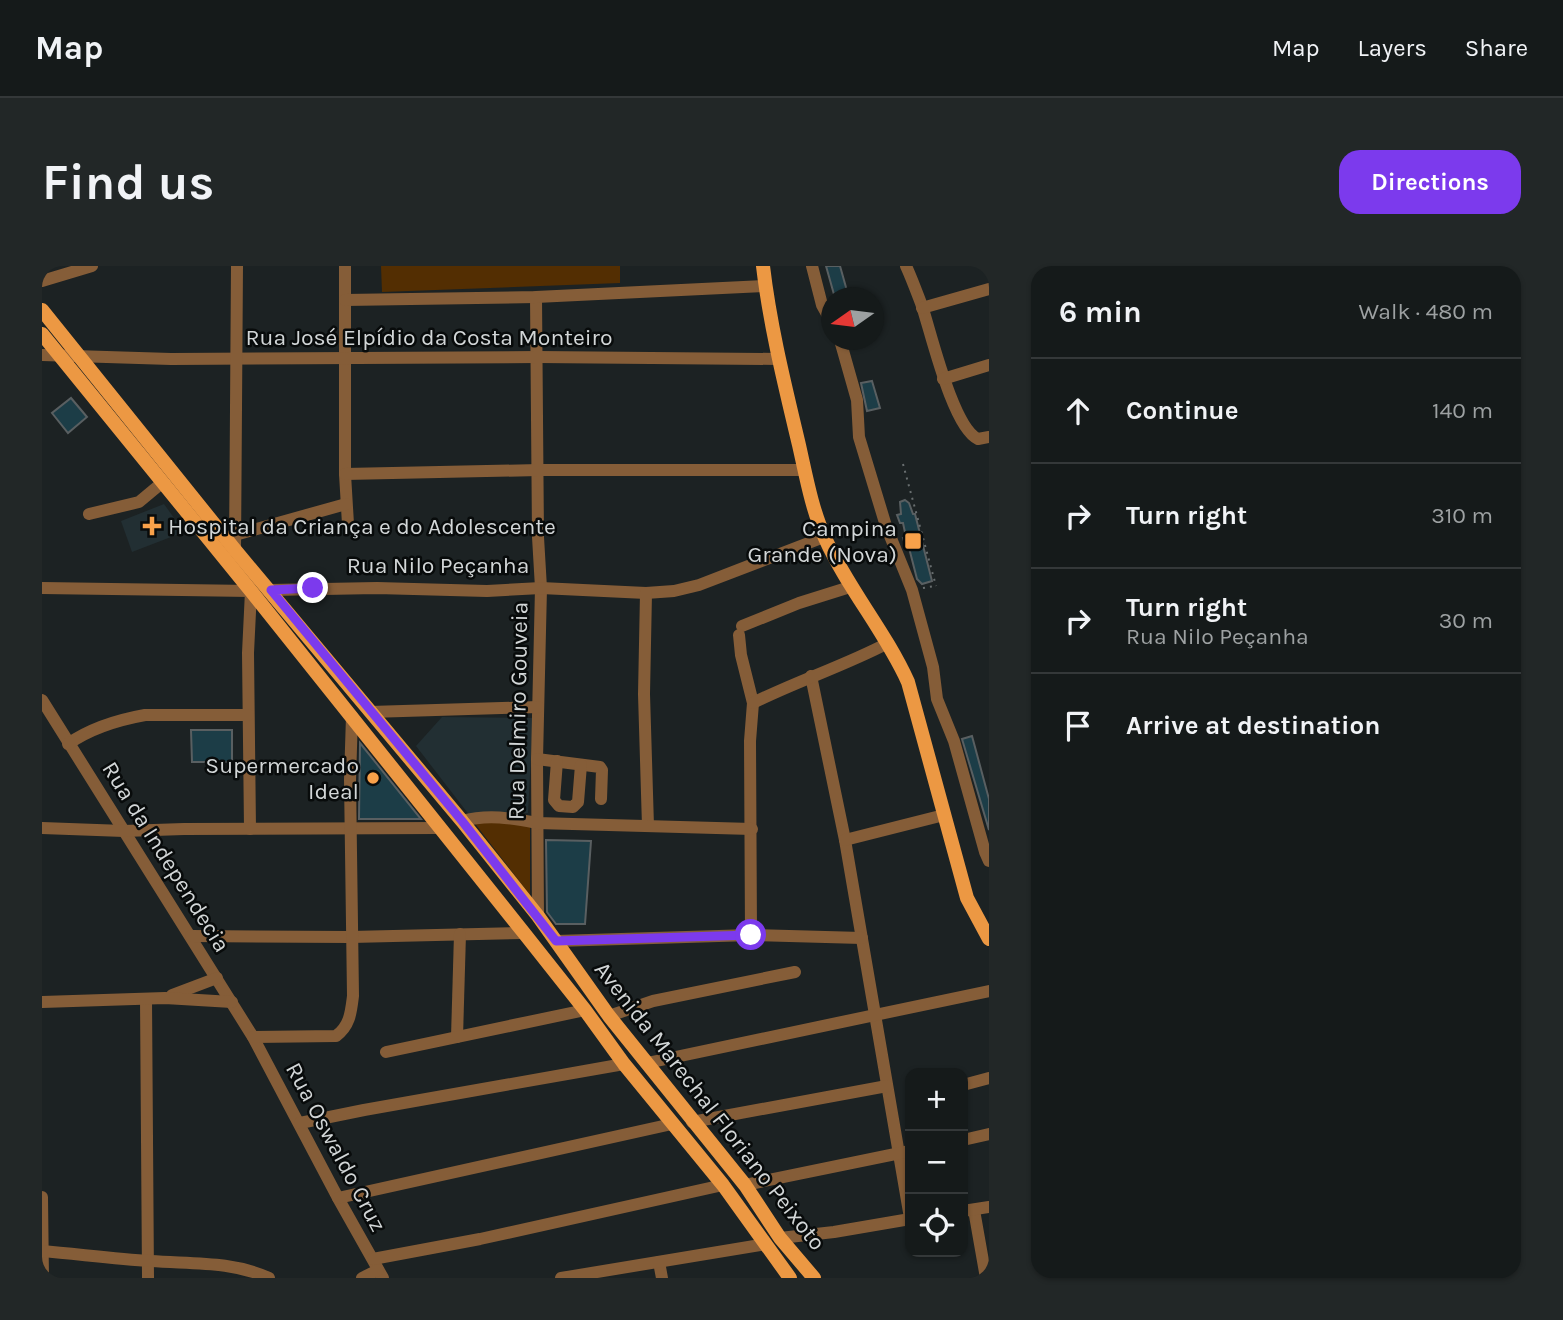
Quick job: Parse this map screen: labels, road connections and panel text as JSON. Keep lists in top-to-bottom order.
{
  "streets": {
    "main road": ["Rua Nilo Peçanha", "Avenida Marechal Floriano Peixoto"],
    "street": [
      "Rua José Elpídio da Costa Monteiro",
      "Rua Delmiro Gouveia",
      "Rua da Independecia",
      "Rua Oswaldo Cruz"
    ]
  },
  "crossings": [
    ["Rua José Elpídio da Costa Monteiro", "Rua Delmiro Gouveia"],
    ["Rua José Elpídio da Costa Monteiro", "Avenida Marechal Floriano Peixoto"],
    ["Rua Nilo Peçanha", "Rua Delmiro Gouveia"],
    ["Rua Nilo Peçanha", "Avenida Marechal Floriano Peixoto"],
    ["Rua Delmiro Gouveia", "Avenida Marechal Floriano Peixoto"],
    ["Rua da Independecia", "Rua Oswaldo Cruz"]
  ],
  "places": {
    "health": ["Hospital da Criança e do Adolescente"],
    "transit": ["Campina Grande (Nova)"],
    "other": ["Supermercado Ideal"]
  },
  "north": "left",
  "page": {
    "header": "Map",
    "nav": ["Map", "Layers", "Share"],
    "buttons": "Directions",
    "title": "Find us",
    "heading": ["6 min", "Walk · 480 m"],
    "list": [
      ["Continue", "140 m"],
      ["Turn right", "310 m"],
      ["Turn right", "Rua Nilo Peçanha", "30 m"],
      "Arrive at destination"
    ],
    "map_buttons": ["+", "−"]
  }
}
